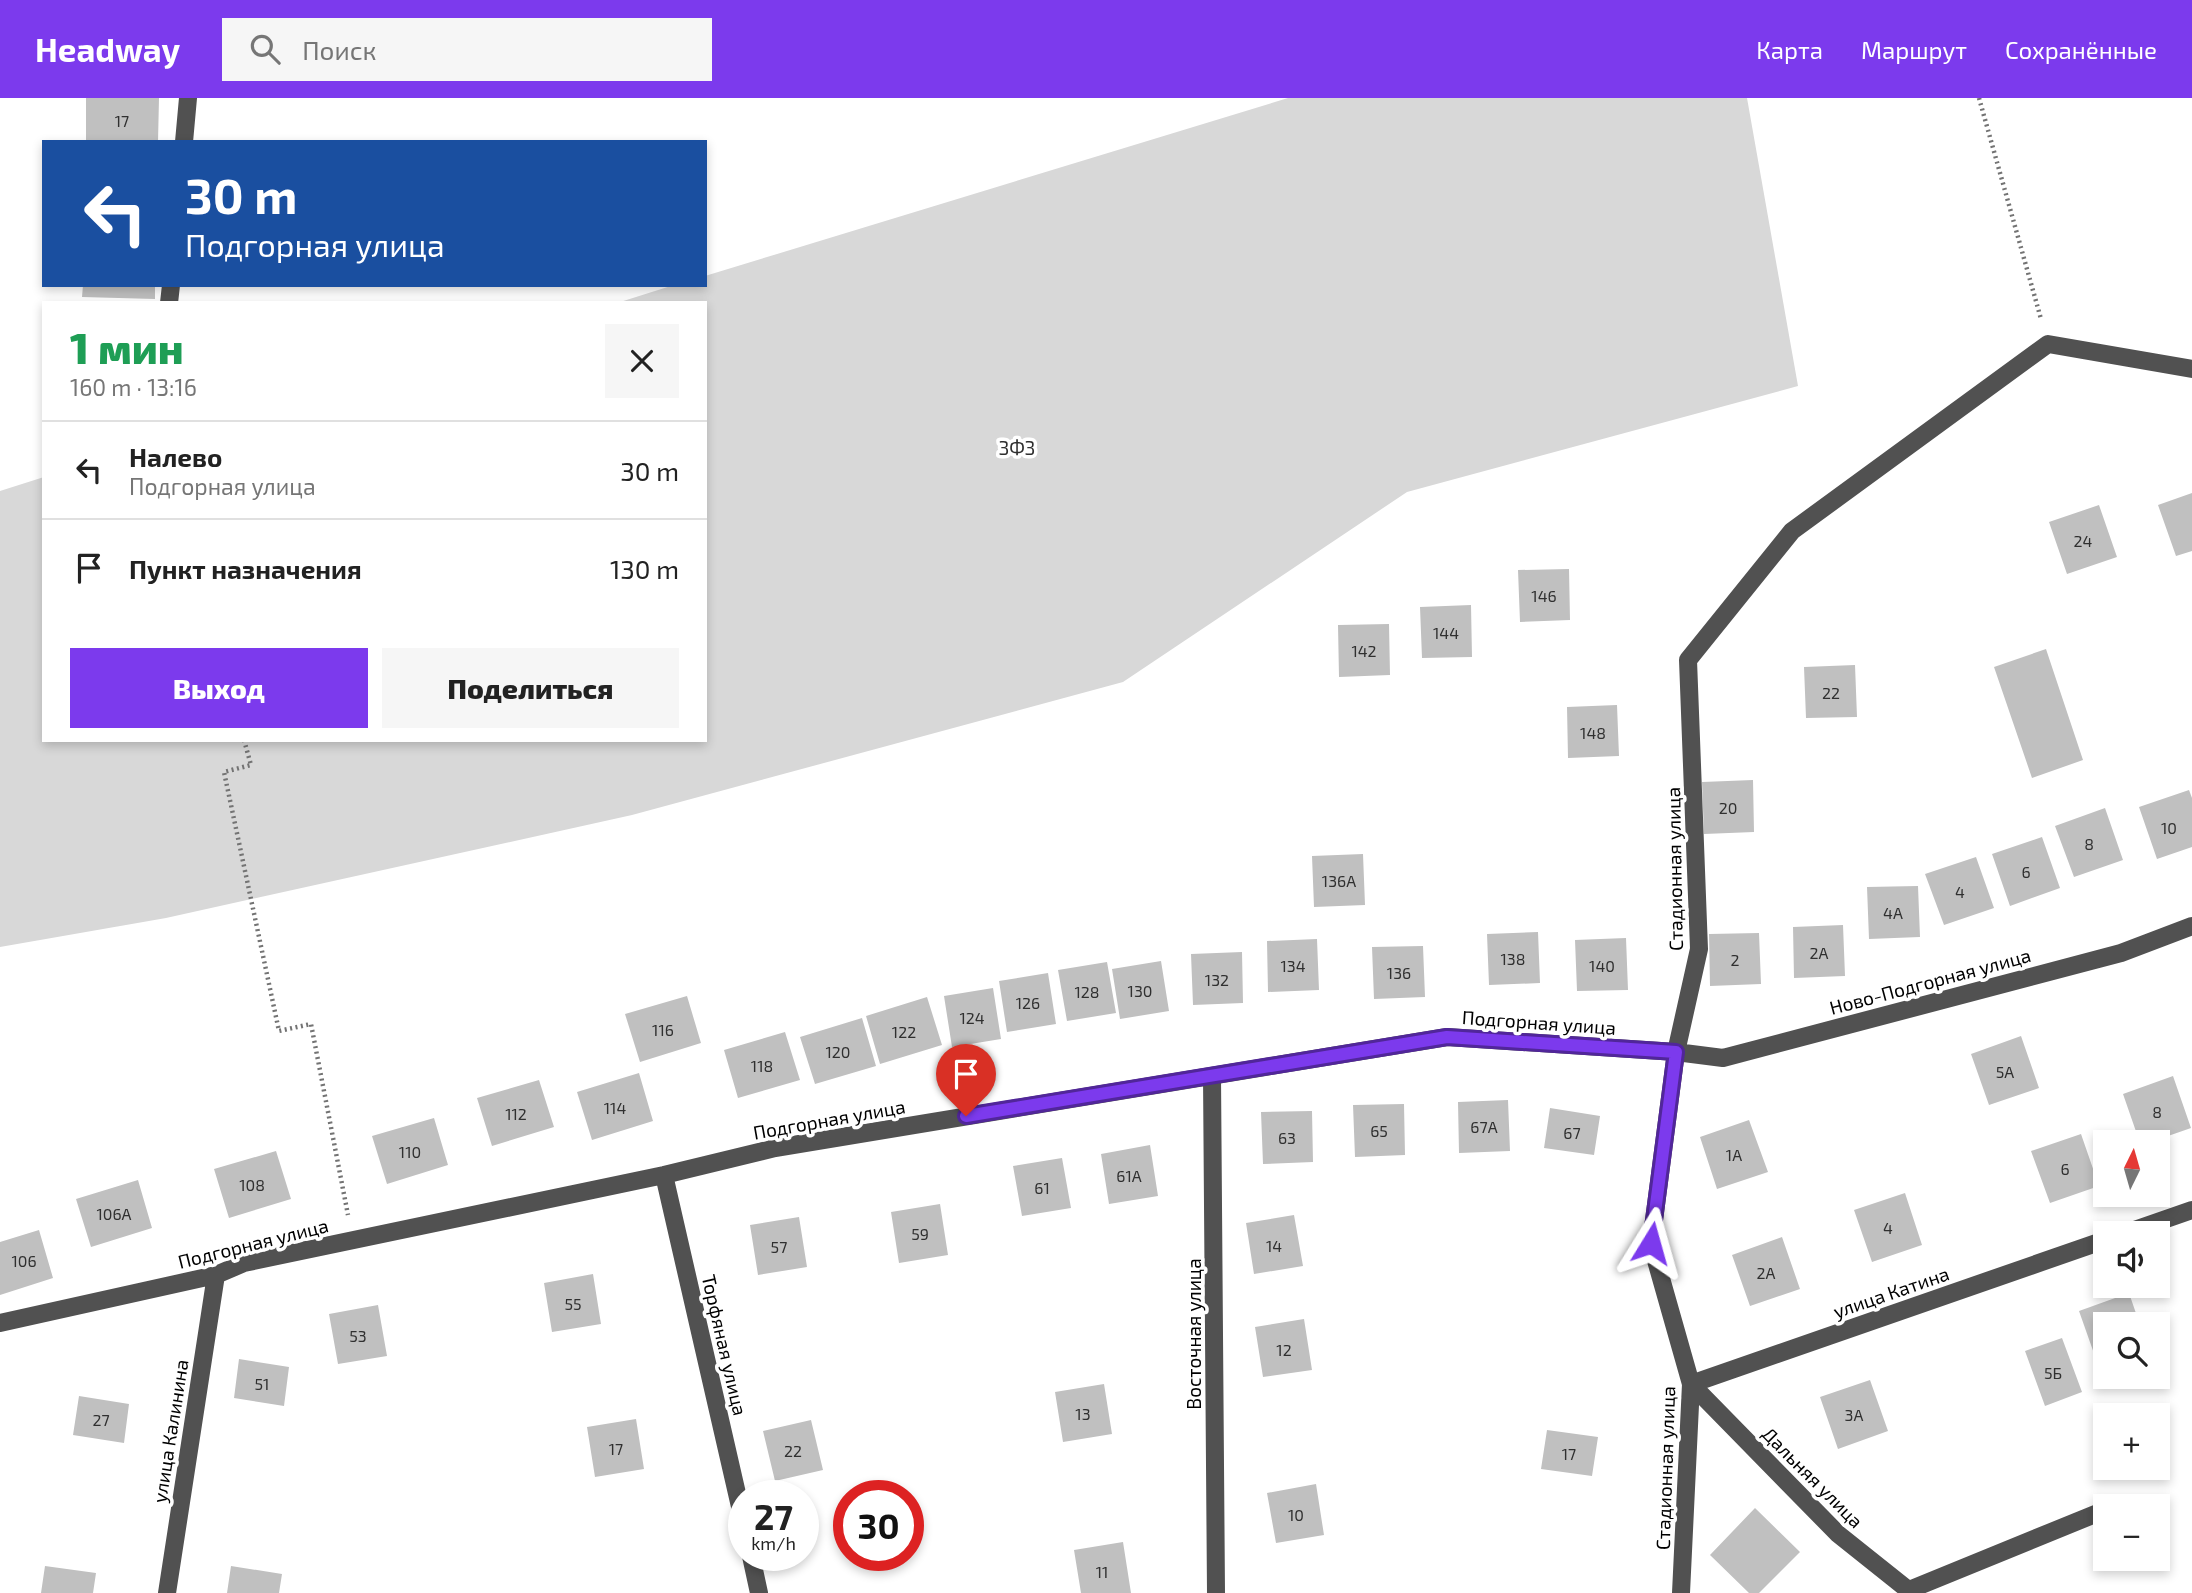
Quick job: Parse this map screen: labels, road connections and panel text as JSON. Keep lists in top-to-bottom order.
{
  "streets": {
    "street": [
      "Стадионная улица",
      "Ново-Подгорная улица",
      "Подгорная улица",
      "улица Катина",
      "Восточная улица",
      "Торфяная улица",
      "улица Калинина",
      "Дальняя улица"
    ]
  },
  "crossings": [
    ["Стадионная улица", "Ново-Подгорная улица"],
    ["Стадионная улица", "Подгорная улица"],
    ["Стадионная улица", "улица Катина"],
    ["Стадионная улица", "Дальняя улица"],
    ["Ново-Подгорная улица", "Подгорная улица"],
    ["Подгорная улица", "Восточная улица"],
    ["Подгорная улица", "Торфяная улица"],
    ["Подгорная улица", "улица Калинина"],
    ["улица Катина", "Дальняя улица"]
  ],
  "parks": ["ЗФЗ"],
  "house_numbers": [
    "17",
    "24",
    "146",
    "144",
    "142",
    "22",
    "148",
    "20",
    "10",
    "8",
    "6",
    "136А",
    "4",
    "4А",
    "2А",
    "138",
    "2",
    "134",
    "140",
    "136",
    "132",
    "130",
    "128",
    "126",
    "124",
    "116",
    "122",
    "120",
    "118",
    "5А",
    "114",
    "8",
    "112",
    "67А",
    "65",
    "67",
    "63",
    "110",
    "1А",
    "6",
    "61А",
    "108",
    "61",
    "106А",
    "4",
    "59",
    "14",
    "57",
    "106",
    "2А",
    "55",
    "53",
    "12",
    "5Б",
    "51",
    "13",
    "3А",
    "27",
    "17",
    "22",
    "17",
    "10",
    "11"
  ],
  "north": "top",
  "page": {
    "header": "Headway",
    "search": "Поиск",
    "nav": ["Карта", "Маршрут", "Сохранённые"],
    "turn": ["30 m", "Подгорная улица"],
    "heading": ["1 мин", "160 m · 13:16"],
    "list": [
      {
        "name": "Налево",
        "note": "Подгорная улица",
        "value": "30 m"
      },
      {
        "name": "Пункт назначения",
        "value": "130 m"
      }
    ],
    "buttons": ["Выход", "Поделиться"],
    "map_buttons": ["+", "−"],
    "speed": "27 km/h",
    "limit": "30"
  }
}
